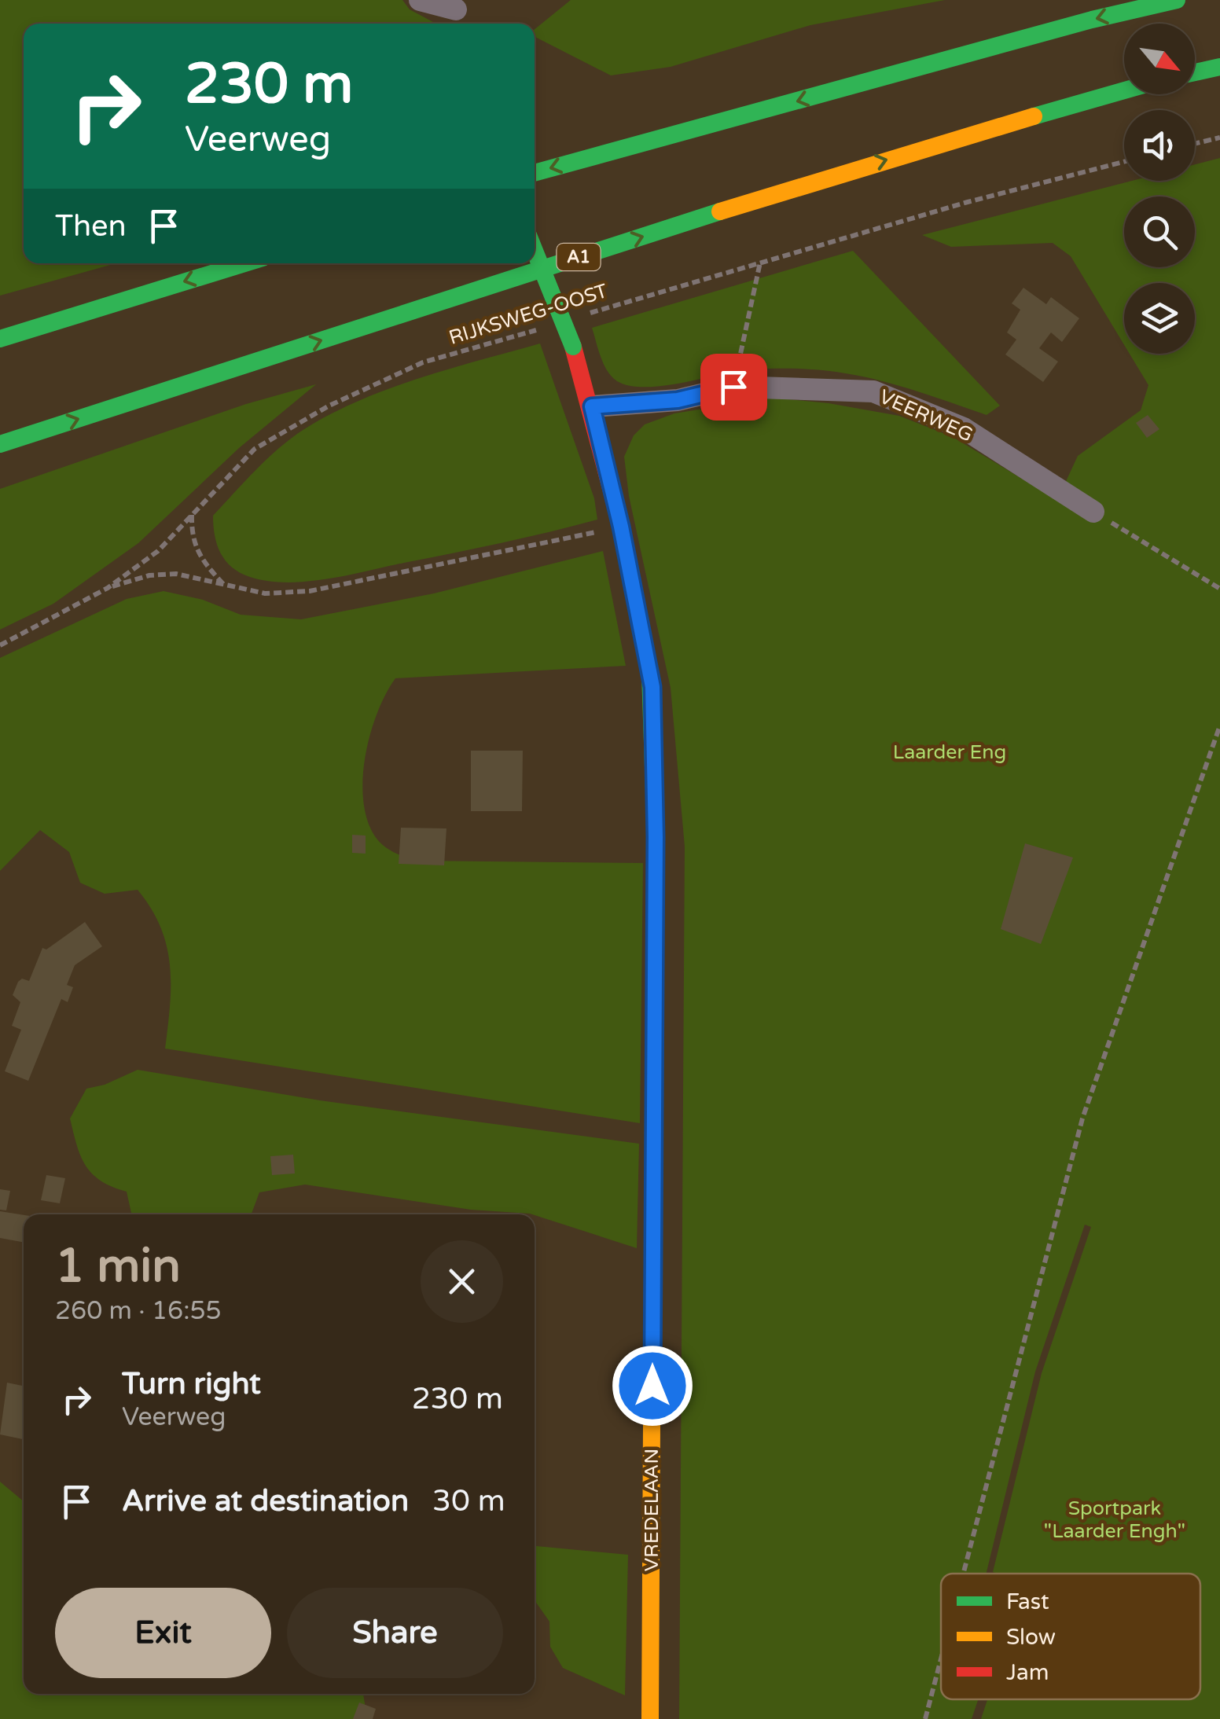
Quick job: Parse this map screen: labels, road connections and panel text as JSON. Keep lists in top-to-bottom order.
{
  "streets": {
    "main road": ["A1", "VREDELAAN"],
    "street": ["VEERWEG"],
    "path": ["RIJKSWEG-OOST"]
  },
  "crossings": [
    ["VEERWEG", "VREDELAAN"]
  ],
  "parks": ["Laarder Eng", "Sportpark \"Laarder Engh\""],
  "legend": ["Fast", "Slow", "Jam"],
  "north": "bottom right",
  "page": {
    "turn": ["230 m", "Veerweg"],
    "then": "Then",
    "heading": ["1 min", "260 m · 16:55"],
    "list": [
      {
        "name": "Turn right",
        "note": "Veerweg",
        "value": "230 m"
      },
      {
        "name": "Arrive at destination",
        "value": "30 m"
      }
    ],
    "buttons": ["Exit", "Share"]
  }
}
